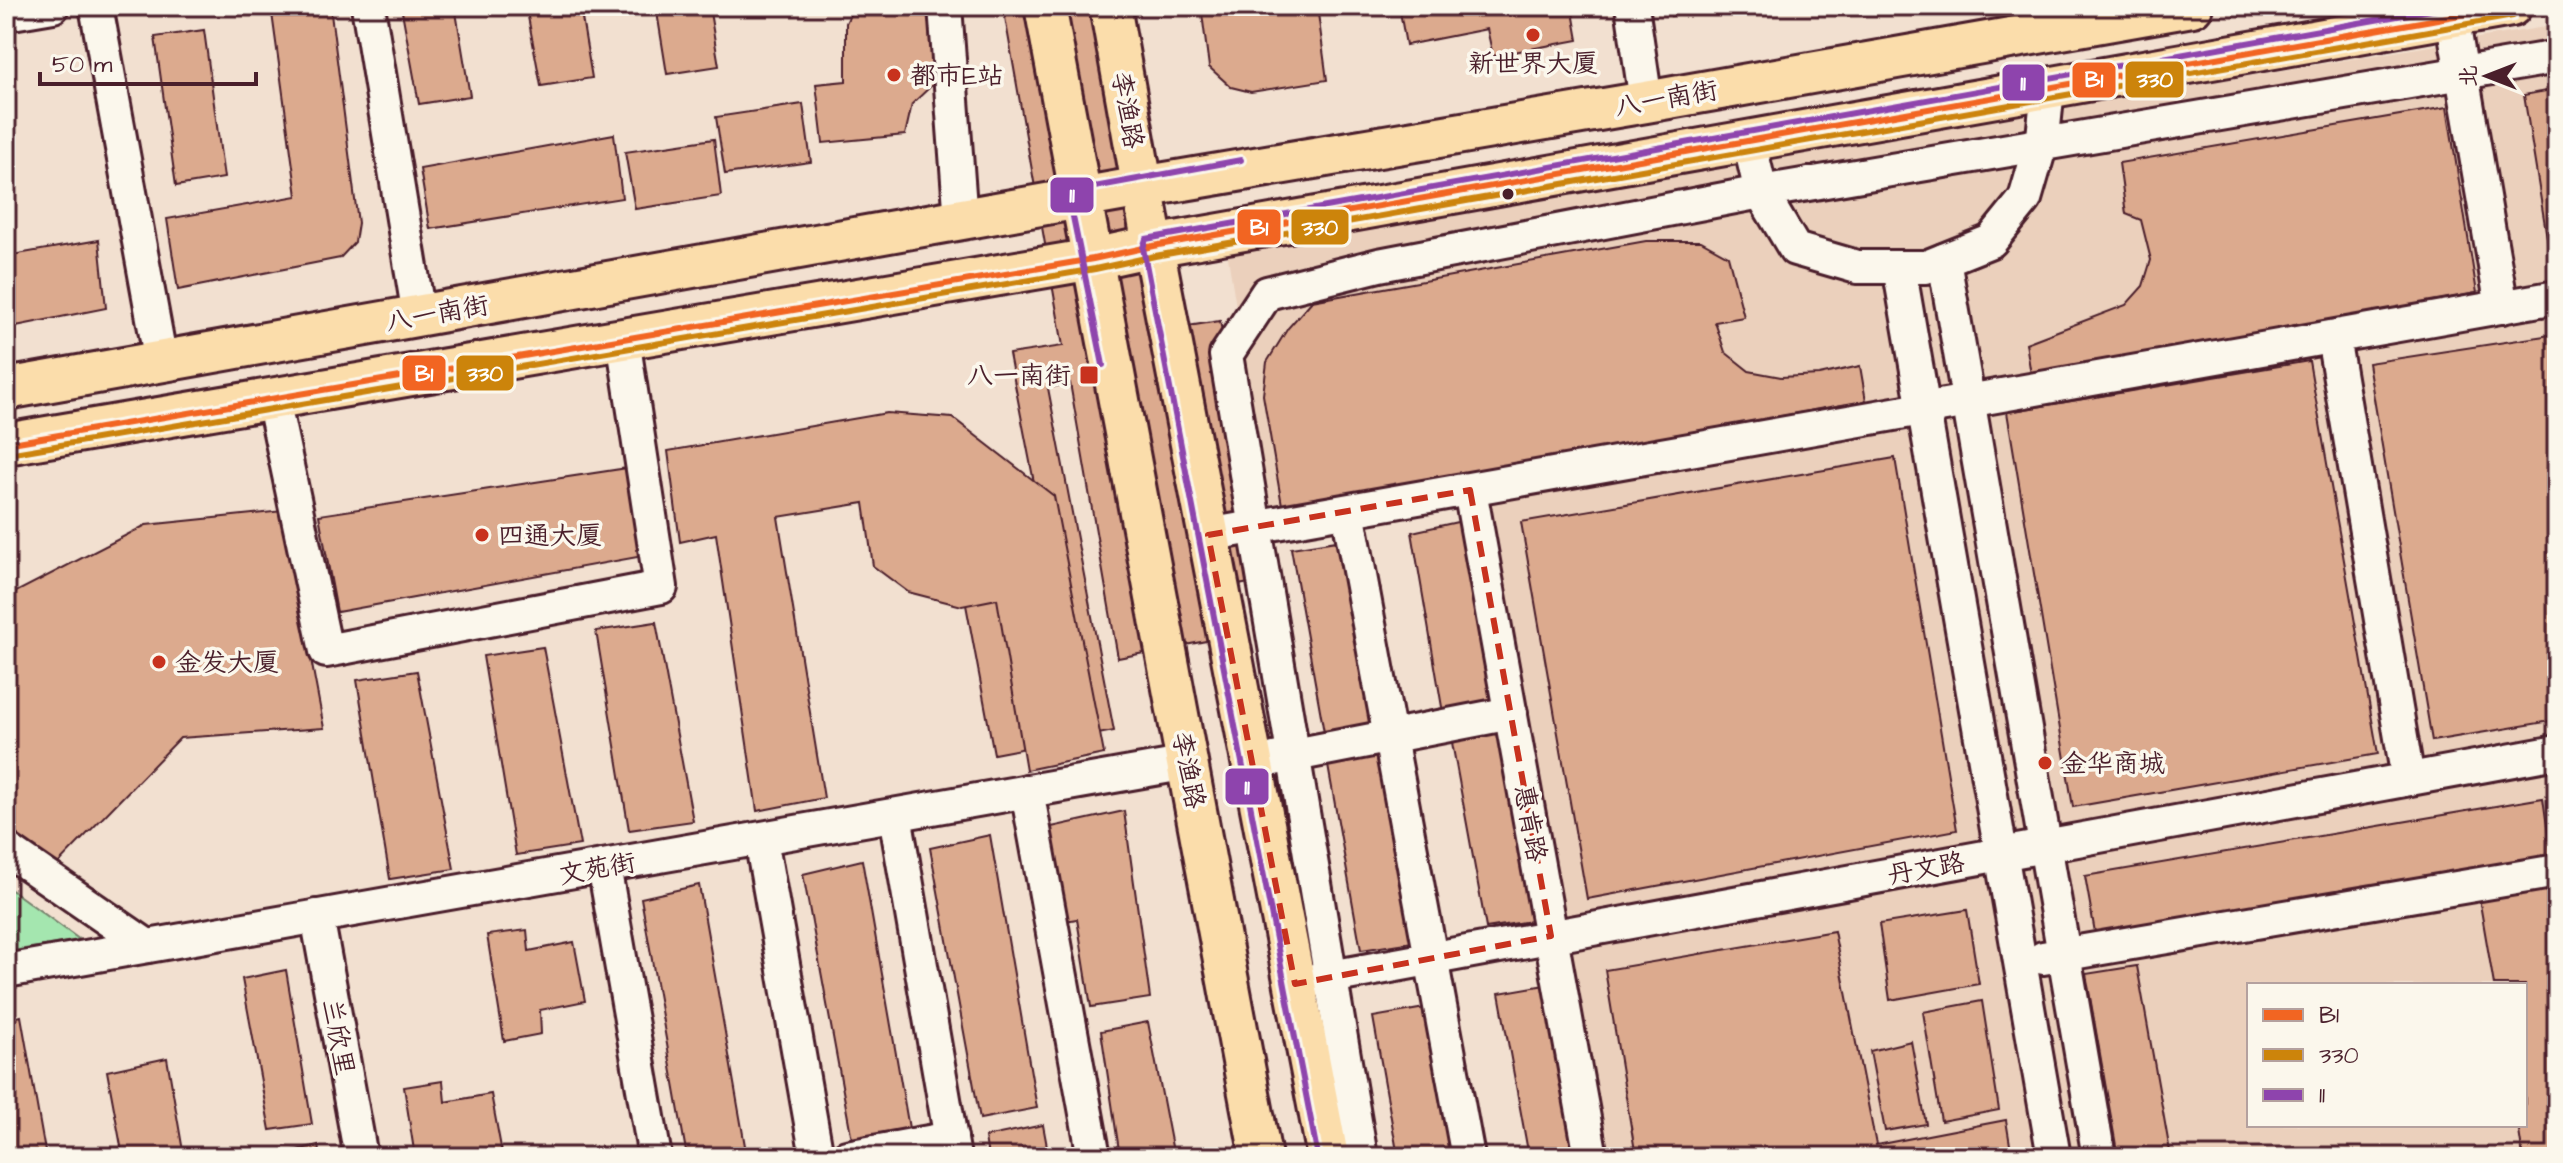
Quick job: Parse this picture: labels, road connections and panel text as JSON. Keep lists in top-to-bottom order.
{
  "streets": {
    "main road": ["八一南街", "李渔路"],
    "street": [
      "惠肯路",
      "文苑街",
      "丹文路",
      "兰欣里"
    ]
  },
  "crossings": [
    ["八一南街", "李渔路"],
    ["李渔路", "文苑街"],
    ["李渔路", "丹文路"],
    ["惠肯路", "丹文路"],
    ["文苑街", "兰欣里"]
  ],
  "places": {
    "other": [
      "新世界大厦",
      "都市E站",
      "四通大厦",
      "金发大厦",
      "金华商城"
    ],
    "transit": ["八一南街"]
  },
  "lines": ["transit line B1", "transit line 11", "transit line 330"],
  "legend": ["B1", "330", "11"],
  "scale_bar": "50 m",
  "north": "left"
}
